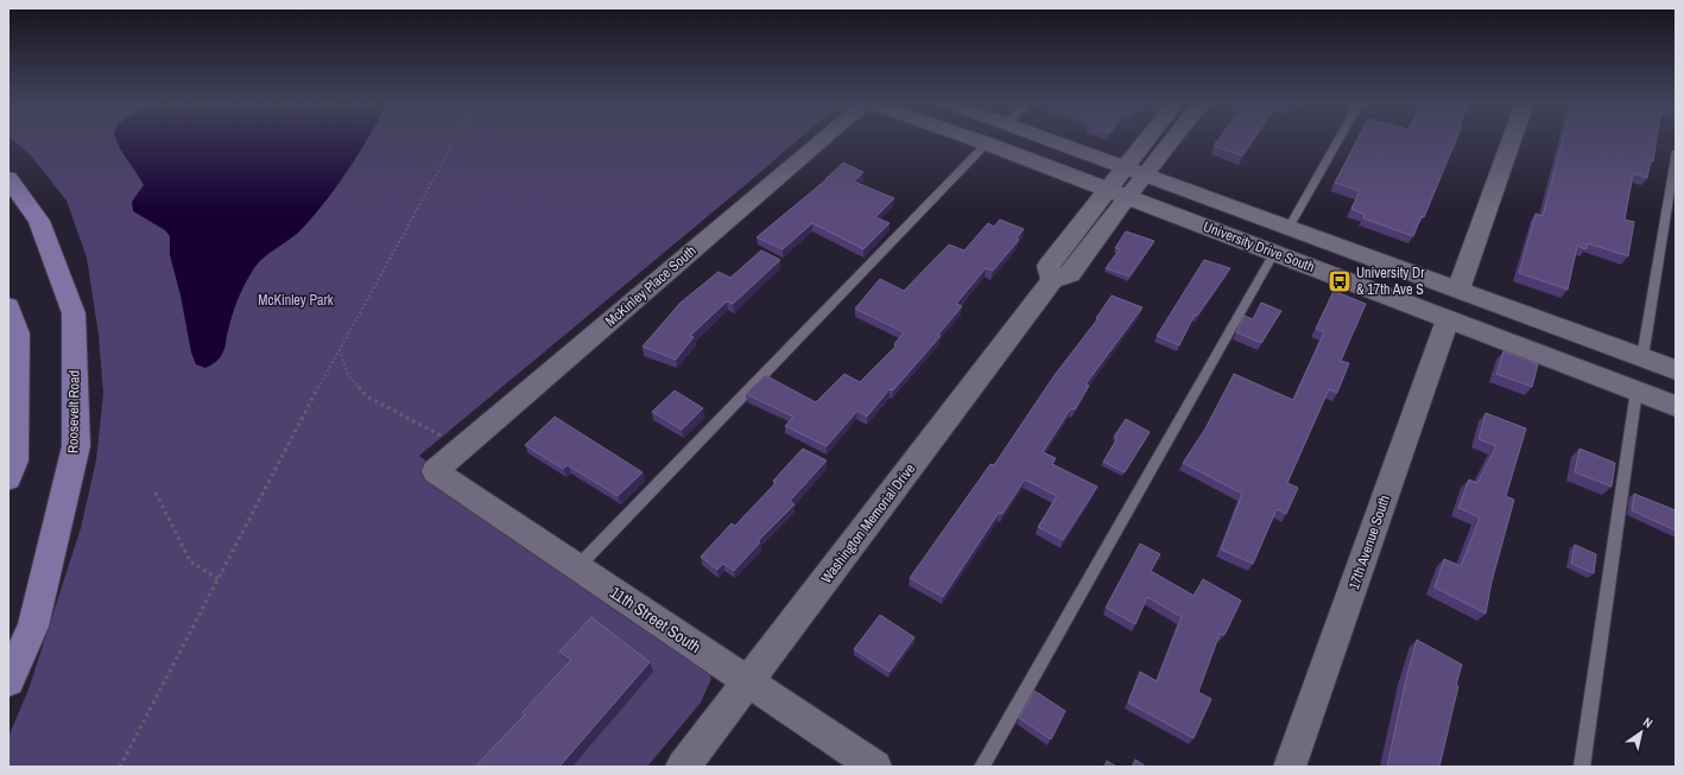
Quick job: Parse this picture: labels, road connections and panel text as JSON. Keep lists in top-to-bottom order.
{
  "streets": {
    "main road": ["University Drive South", "Roosevelt Road", "Washington Memorial Drive"],
    "street": ["McKinley Place South", "17th Avenue South", "11th Street South"]
  },
  "crossings": [
    ["University Drive South", "Washington Memorial Drive"],
    ["University Drive South", "17th Avenue South"],
    ["McKinley Place South", "11th Street South"],
    ["Washington Memorial Drive", "11th Street South"]
  ],
  "parks": ["McKinley Park"],
  "places": {
    "bus stop": ["University Dr & 17th Ave S"]
  },
  "north": "top right"
}
